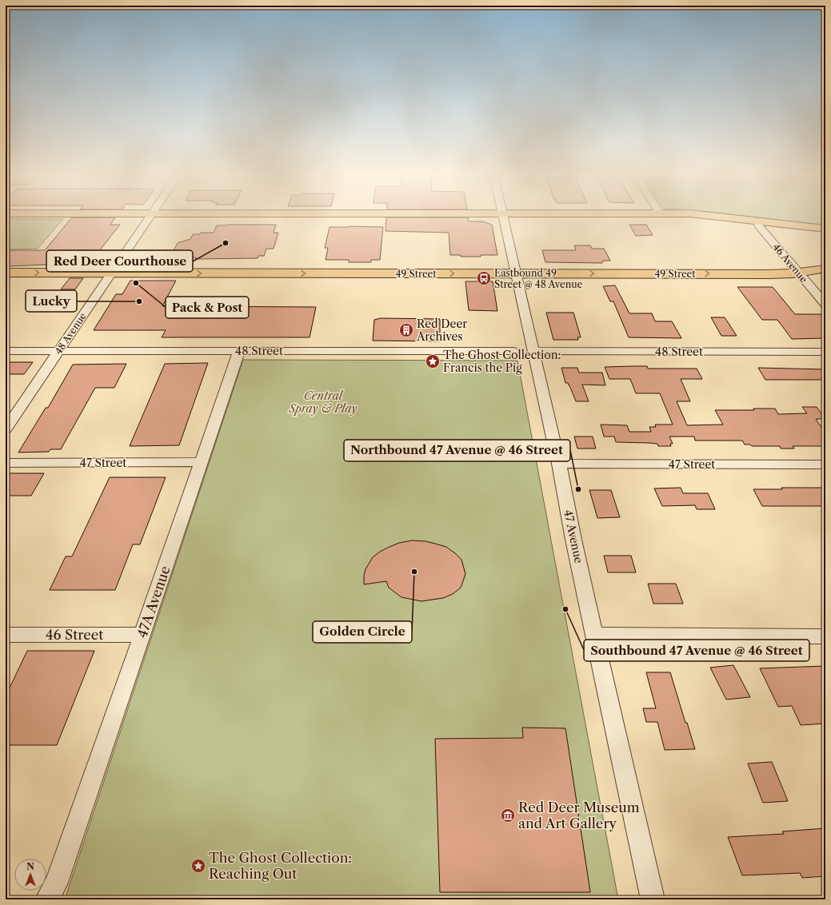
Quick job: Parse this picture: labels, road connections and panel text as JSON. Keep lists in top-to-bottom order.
{
  "streets": {
    "main road": ["49 Street"],
    "street": [
      "46 Avenue",
      "48 Avenue",
      "48 Street",
      "47 Street",
      "47 Avenue",
      "47A Avenue",
      "46 Street"
    ]
  },
  "crossings": [
    ["46 Avenue", "49 Street"],
    ["49 Street", "48 Avenue"],
    ["49 Street", "47 Avenue"],
    ["48 Avenue", "48 Street"],
    ["48 Street", "47 Avenue"],
    ["48 Street", "47A Avenue"],
    ["47 Street", "47 Avenue"],
    ["47 Street", "47A Avenue"],
    ["47A Avenue", "46 Street"]
  ],
  "one_way": ["49 Street"],
  "parks": ["Central Spray & Play"],
  "places": {
    "other": [
      "Red Deer Courthouse",
      "Pack & Post",
      "Lucky",
      "Northbound 47 Avenue @ 46 Street",
      "Golden Circle",
      "Southbound 47 Avenue @ 46 Street"
    ],
    "bus stop": ["Eastbound 49 Street @ 48 Avenue"],
    "building": ["Red Deer Archives"],
    "place": ["The Ghost Collection: Francis the Pig", "The Ghost Collection: Reaching Out"],
    "museum": ["Red Deer Museum and Art Gallery"]
  },
  "north": "top"
}
